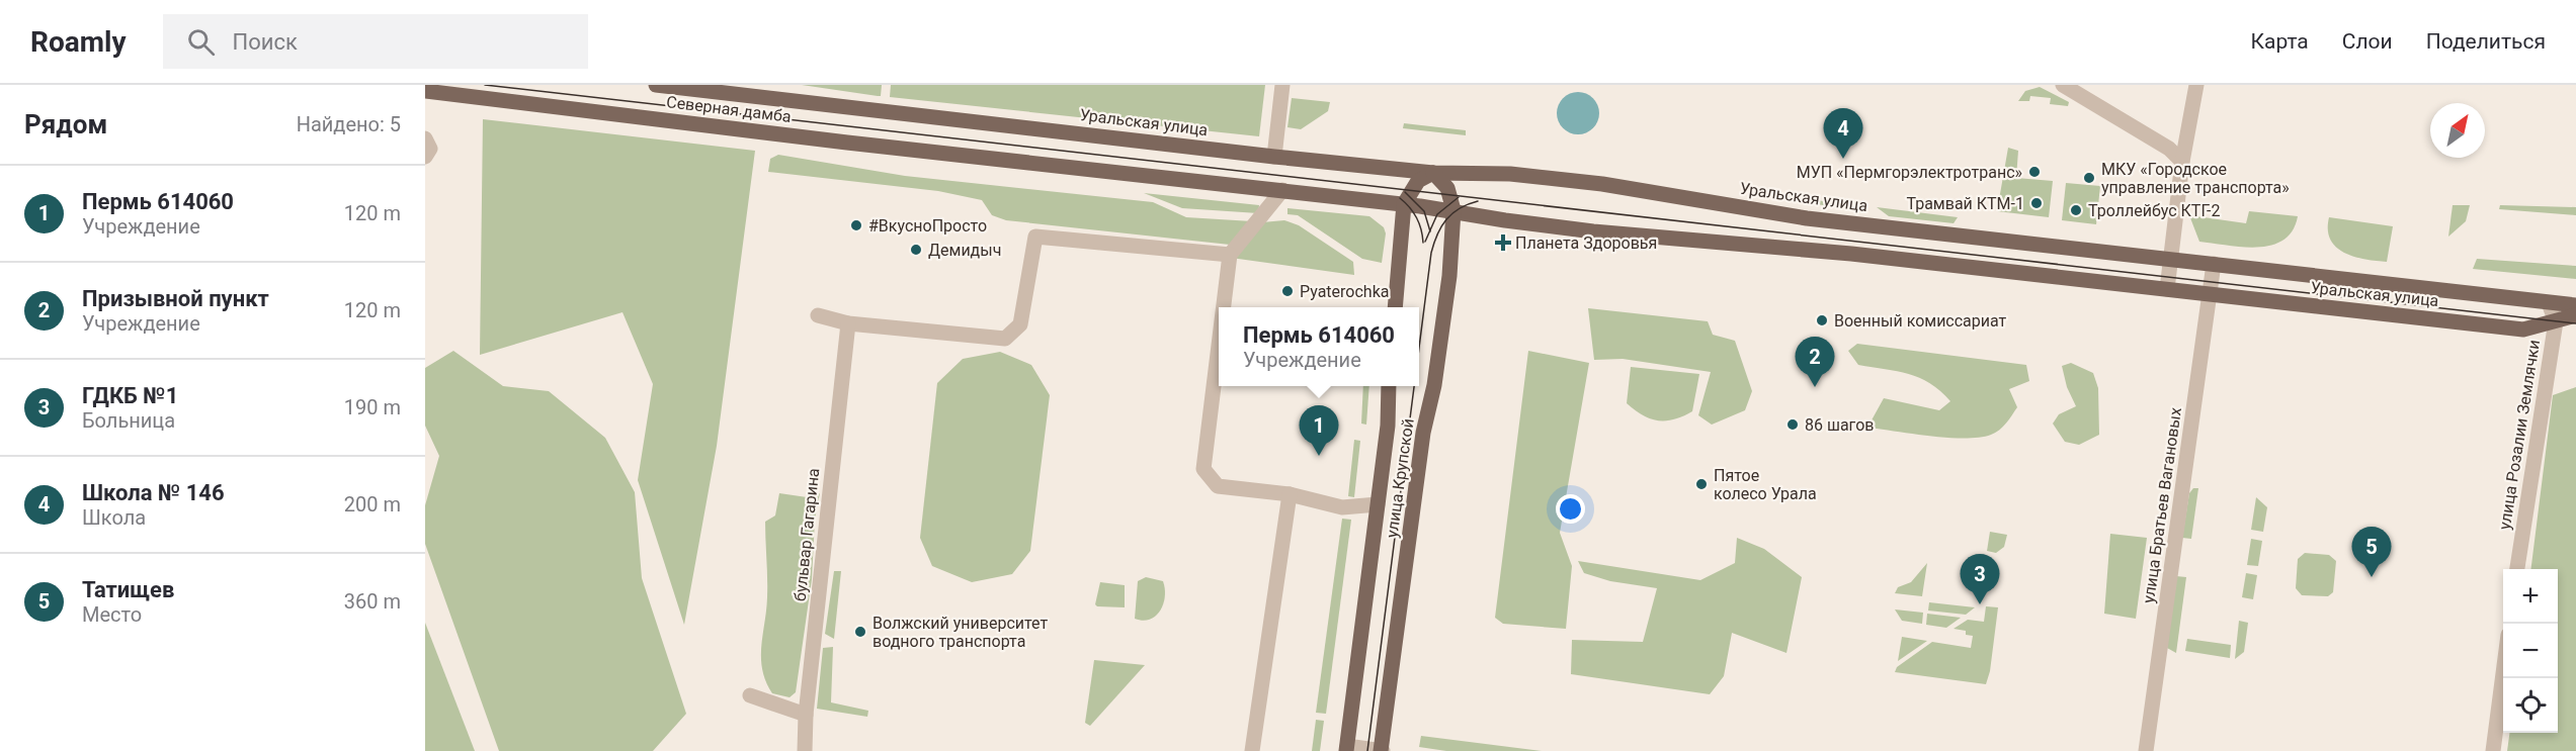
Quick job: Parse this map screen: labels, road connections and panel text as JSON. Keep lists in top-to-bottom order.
{
  "streets": {
    "main road": ["Северная дамба", "Уральская улица", "улица Крупской"],
    "street": ["улица Розалии Землячки", "улица Братьев Вагановых", "бульвар Гагарина"]
  },
  "crossings": [
    ["Северная дамба", "Уральская улица"],
    ["Уральская улица", "улица Розалии Землячки"],
    ["Уральская улица", "улица Крупской"],
    ["Уральская улица", "улица Братьев Вагановых"]
  ],
  "places": {
    "other": [
      "МУП «Пермгорэлектротранс»",
      "МКУ «Городское управление транспорта»",
      "Трамвай КТМ-1",
      "Троллейбус КТГ-2",
      "#ВкусноПросто",
      "Демидыч",
      "Pyaterochka",
      "Военный комиссариат",
      "86 шагов",
      "Пятое колесо Урала",
      "Волжский университет водного транспорта"
    ],
    "health": ["Планета Здоровья"]
  },
  "north": "top right",
  "page": {
    "header": "Roamly",
    "search": "Поиск",
    "nav": ["Карта", "Слои", "Поделиться"],
    "heading": ["Рядом", "Найдено: 5"],
    "pins": [
      "4",
      "2",
      "1",
      "5",
      "3"
    ],
    "list": [
      {
        "mark": "1",
        "name": "Пермь 614060",
        "note": "Учреждение",
        "value": "120 m"
      },
      {
        "mark": "2",
        "name": "Призывной пункт",
        "note": "Учреждение",
        "value": "120 m"
      },
      {
        "mark": "3",
        "name": "ГДКБ №1",
        "note": "Больница",
        "value": "190 m"
      },
      {
        "mark": "4",
        "name": "Школа № 146",
        "note": "Школа",
        "value": "200 m"
      },
      {
        "mark": "5",
        "name": "Татищев",
        "note": "Место",
        "value": "360 m"
      }
    ],
    "popup": ["Пермь 614060", "Учреждение"],
    "map_buttons": ["+", "−"]
  }
}
